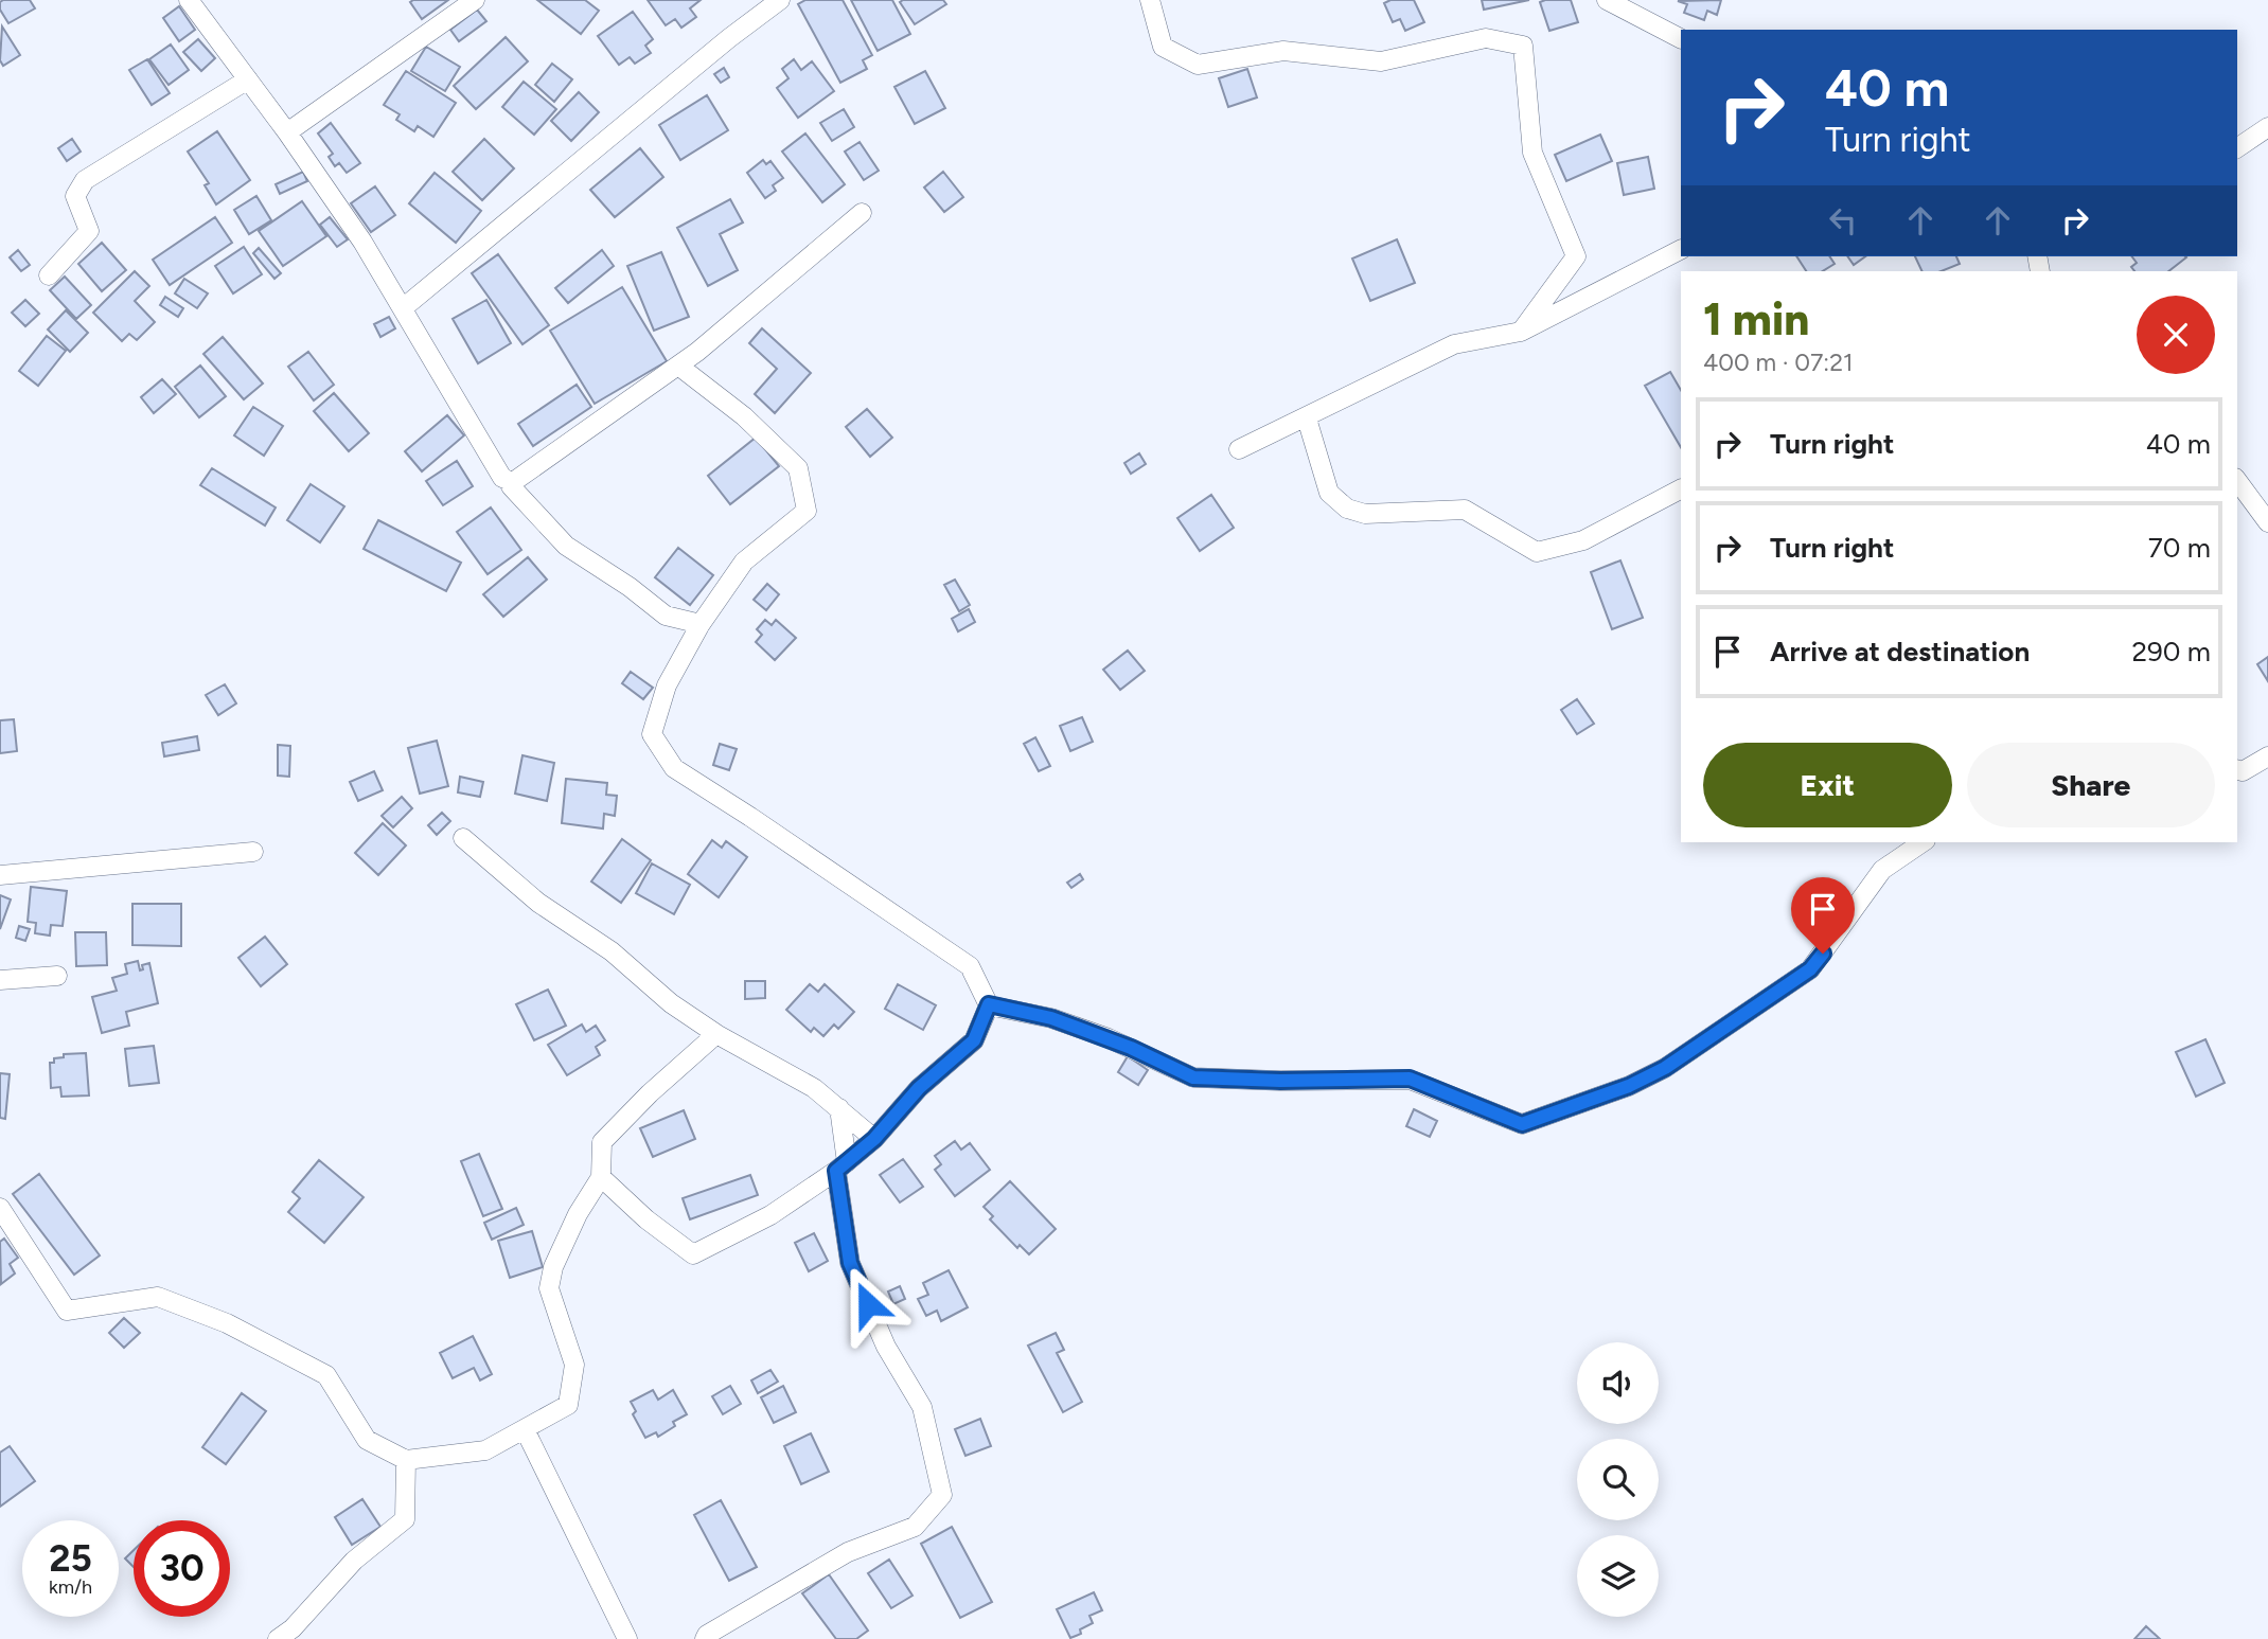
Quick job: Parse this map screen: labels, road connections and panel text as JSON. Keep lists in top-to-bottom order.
{
  "page": {
    "turn": ["40 m", "Turn right"],
    "heading": ["1 min", "400 m · 07:21"],
    "list": [
      {
        "name": "Turn right",
        "value": "40 m"
      },
      {
        "name": "Turn right",
        "value": "70 m"
      },
      {
        "name": "Arrive at destination",
        "value": "290 m"
      }
    ],
    "buttons": ["Exit", "Share"],
    "speed": "25 km/h",
    "limit": "30"
  }
}
